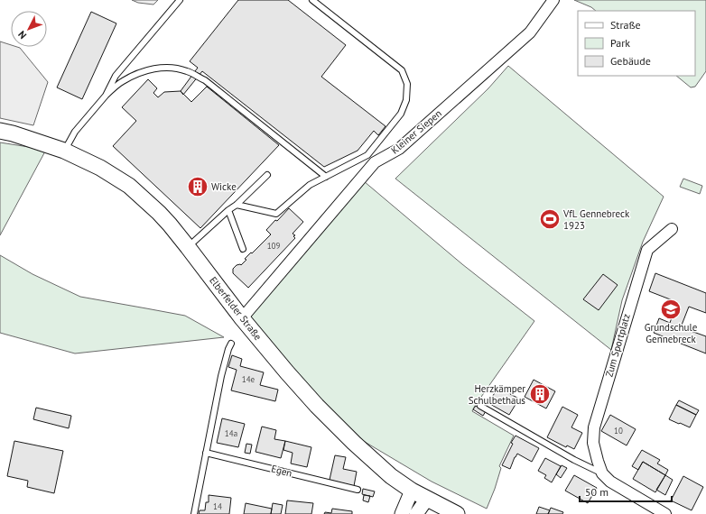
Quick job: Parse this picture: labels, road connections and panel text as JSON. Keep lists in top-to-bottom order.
{
  "streets": {
    "main road": ["Elberfelder Straße"],
    "street": ["Kleiner Siepen", "Zum Sportplatz"],
    "lane": ["Egen"]
  },
  "crossings": [
    ["Kleiner Siepen", "Elberfelder Straße"]
  ],
  "places": {
    "building": ["Wicke", "Herzkämper Schulbethaus"],
    "sports": ["VfL Gennebreck 1923"],
    "school or university": ["Grundschule Gennebreck"]
  },
  "house_numbers": [
    "109",
    "14e",
    "10",
    "14a",
    "14"
  ],
  "legend": ["Straße", "Park", "Gebäude"],
  "scale_bar": "50 m",
  "north": "bottom left"
}
